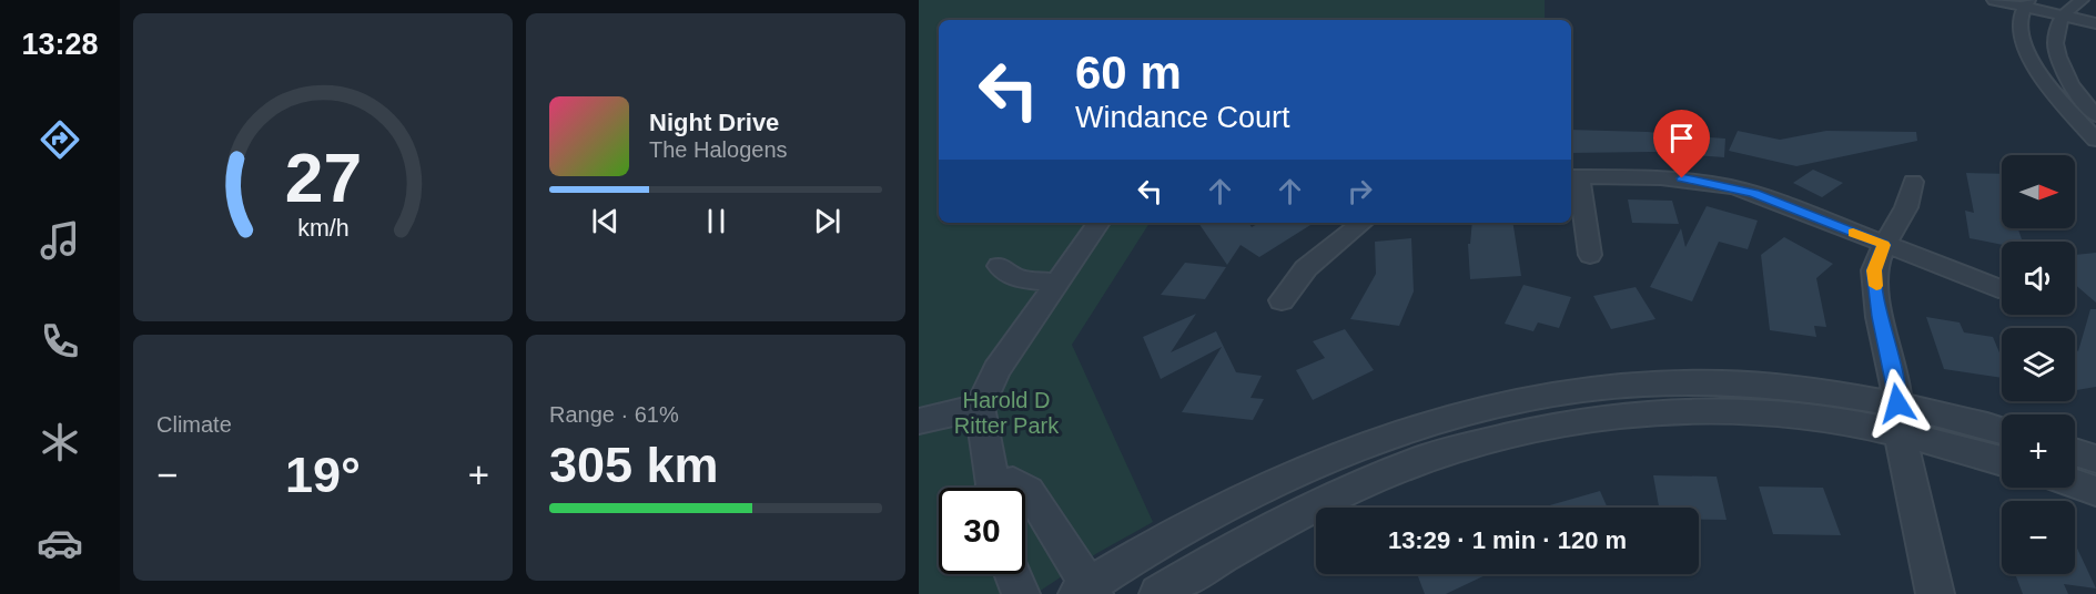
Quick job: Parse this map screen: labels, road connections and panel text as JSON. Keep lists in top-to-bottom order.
{
  "parks": ["Harold D Ritter Park"],
  "north": "right",
  "page": {
    "tabs": "13:28",
    "turn": ["60 m", "Windance Court"],
    "song": ["Night Drive", "The Halogens"],
    "map_buttons": ["+", "−"],
    "tile": [
      "Climate",
      ["Range · 61%", "305 km"]
    ],
    "heat": ["−", "19°", "+"],
    "limit": "30",
    "trip": "13:29 · 1 min · 120 m",
    "gauge": ["27", "km/h"]
  }
}
